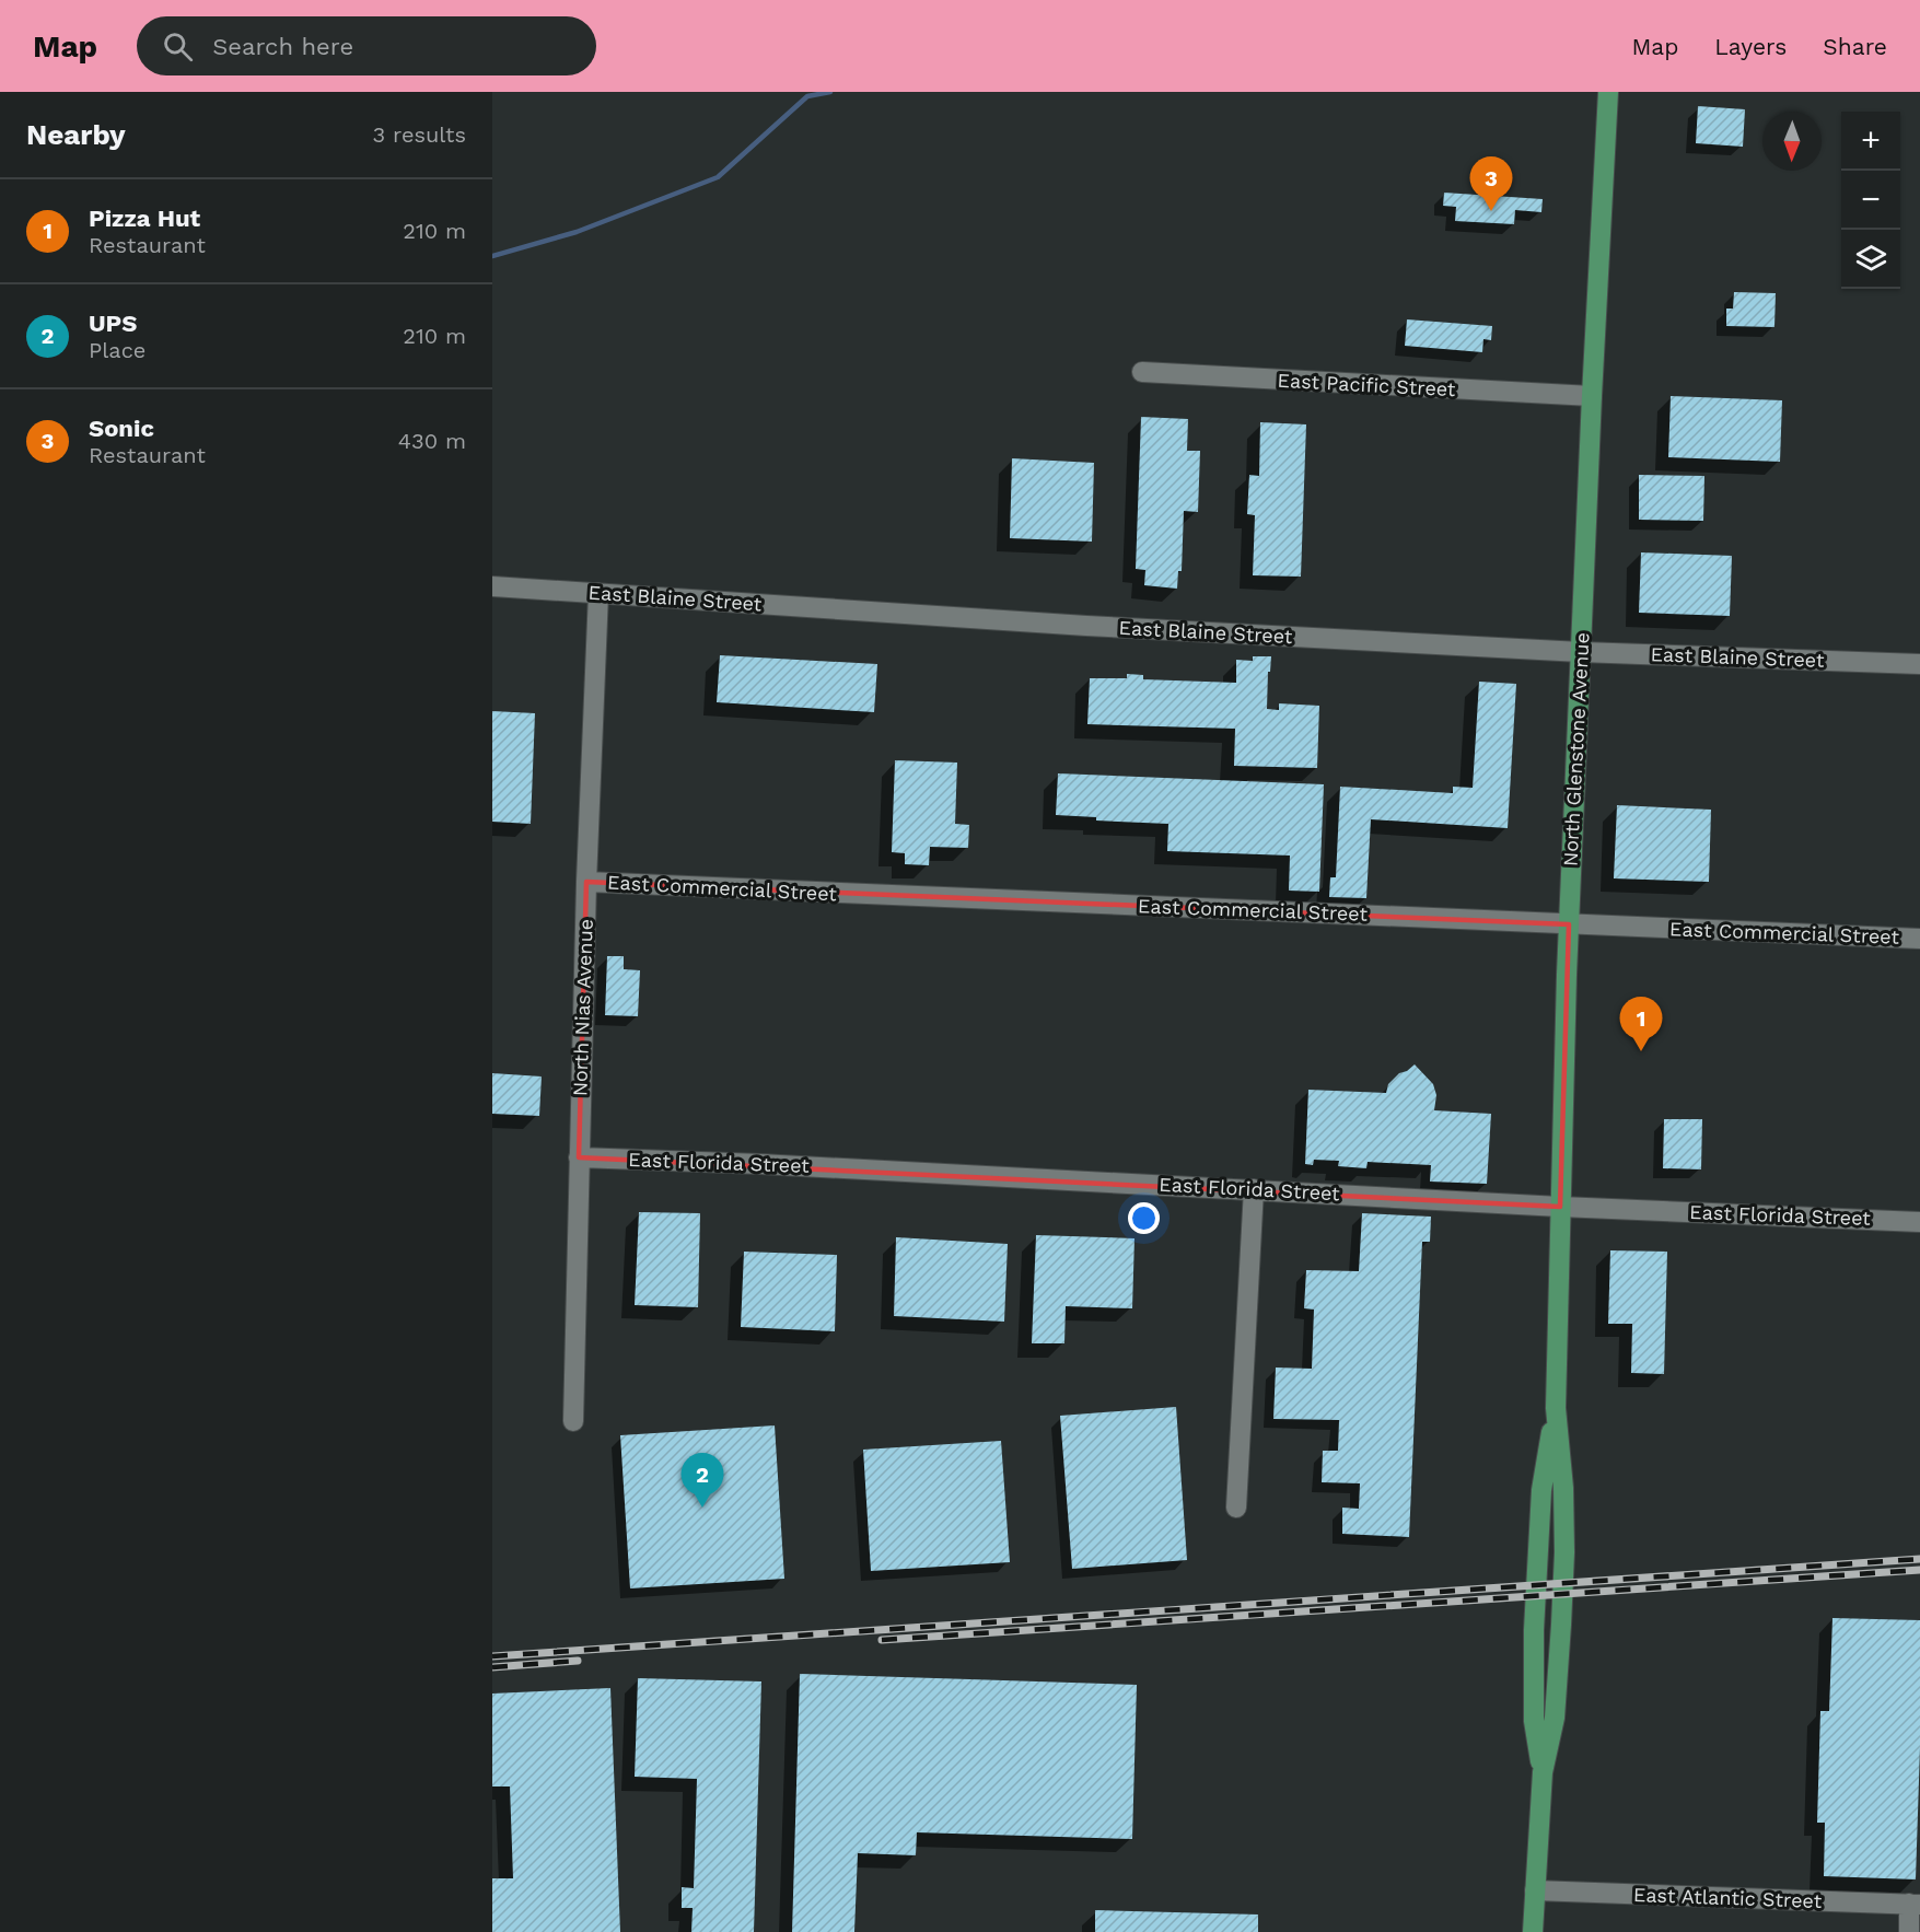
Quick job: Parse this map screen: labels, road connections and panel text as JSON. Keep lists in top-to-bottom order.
{
  "streets": {
    "main road": ["North Glenstone Avenue"],
    "street": [
      "East Pacific Street",
      "East Blaine Street",
      "East Commercial Street",
      "North Nias Avenue",
      "East Florida Street",
      "East Atlantic Street"
    ]
  },
  "crossings": [
    ["East Pacific Street", "North Glenstone Avenue"],
    ["East Blaine Street", "North Glenstone Avenue"],
    ["East Blaine Street", "North Nias Avenue"],
    ["North Glenstone Avenue", "East Commercial Street"],
    ["North Glenstone Avenue", "East Florida Street"],
    ["North Glenstone Avenue", "East Atlantic Street"],
    ["East Commercial Street", "North Nias Avenue"],
    ["North Nias Avenue", "East Florida Street"]
  ],
  "north": "bottom",
  "page": {
    "header": "Map",
    "search": "Search here",
    "nav": ["Map", "Layers", "Share"],
    "heading": ["Nearby", "3 results"],
    "map_buttons": ["+", "−"],
    "pins": ["3", "1", "2"],
    "list": [
      {
        "mark": "1",
        "name": "Pizza Hut",
        "note": "Restaurant",
        "value": "210 m"
      },
      {
        "mark": "2",
        "name": "UPS",
        "note": "Place",
        "value": "210 m"
      },
      {
        "mark": "3",
        "name": "Sonic",
        "note": "Restaurant",
        "value": "430 m"
      }
    ]
  }
}
